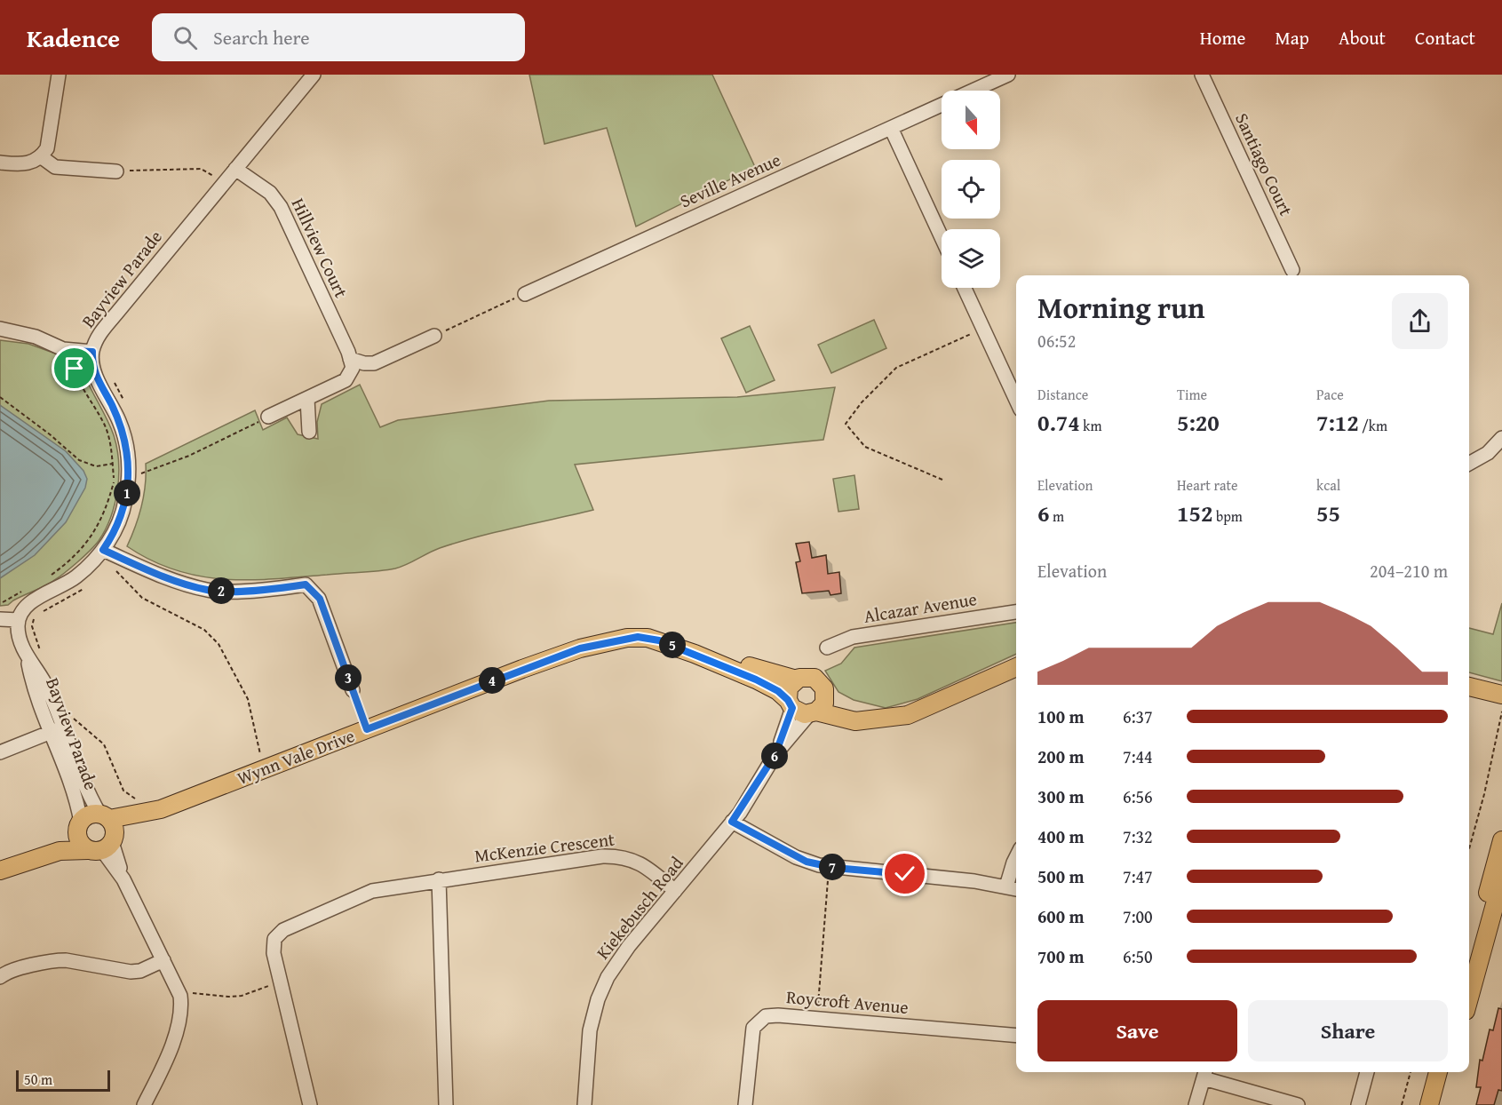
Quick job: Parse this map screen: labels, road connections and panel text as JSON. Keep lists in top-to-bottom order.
{
  "streets": {
    "main road": ["Wynn Vale Drive"],
    "street": [
      "Santiago Court",
      "Seville Avenue",
      "Hillview Court",
      "Bayview Parade",
      "Alcazar Avenue",
      "McKenzie Crescent",
      "Kiekebusch Road",
      "Roycroft Avenue"
    ]
  },
  "crossings": [
    ["Hillview Court", "Bayview Parade"],
    ["Bayview Parade", "Wynn Vale Drive"],
    ["Wynn Vale Drive", "Kiekebusch Road"],
    ["McKenzie Crescent", "Kiekebusch Road"]
  ],
  "scale_bar": "50 m",
  "north": "bottom",
  "page": {
    "header": "Kadence",
    "search": "Search here",
    "nav": [
      "Home",
      "Map",
      "About",
      "Contact"
    ],
    "heading": ["Morning run", "06:52"],
    "stats": [
      ["Distance", "0.74 km"],
      ["Time", "5:20"],
      ["Pace", "7:12 /km"],
      ["Elevation", "6 m"],
      ["Heart rate", "152 bpm"],
      ["kcal", "55"]
    ],
    "pins": [
      "1",
      "2",
      "5",
      "3",
      "4",
      "6",
      "7"
    ],
    "chart": ["Elevation", "204–210 m"],
    "list": [
      {
        "name": "100 m",
        "note": "6:37"
      },
      {
        "name": "200 m",
        "note": "7:44"
      },
      {
        "name": "300 m",
        "note": "6:56"
      },
      {
        "name": "400 m",
        "note": "7:32"
      },
      {
        "name": "500 m",
        "note": "7:47"
      },
      {
        "name": "600 m",
        "note": "7:00"
      },
      {
        "name": "700 m",
        "note": "6:50"
      }
    ],
    "buttons": ["Save", "Share"],
    "scale": "50 m"
  }
}
